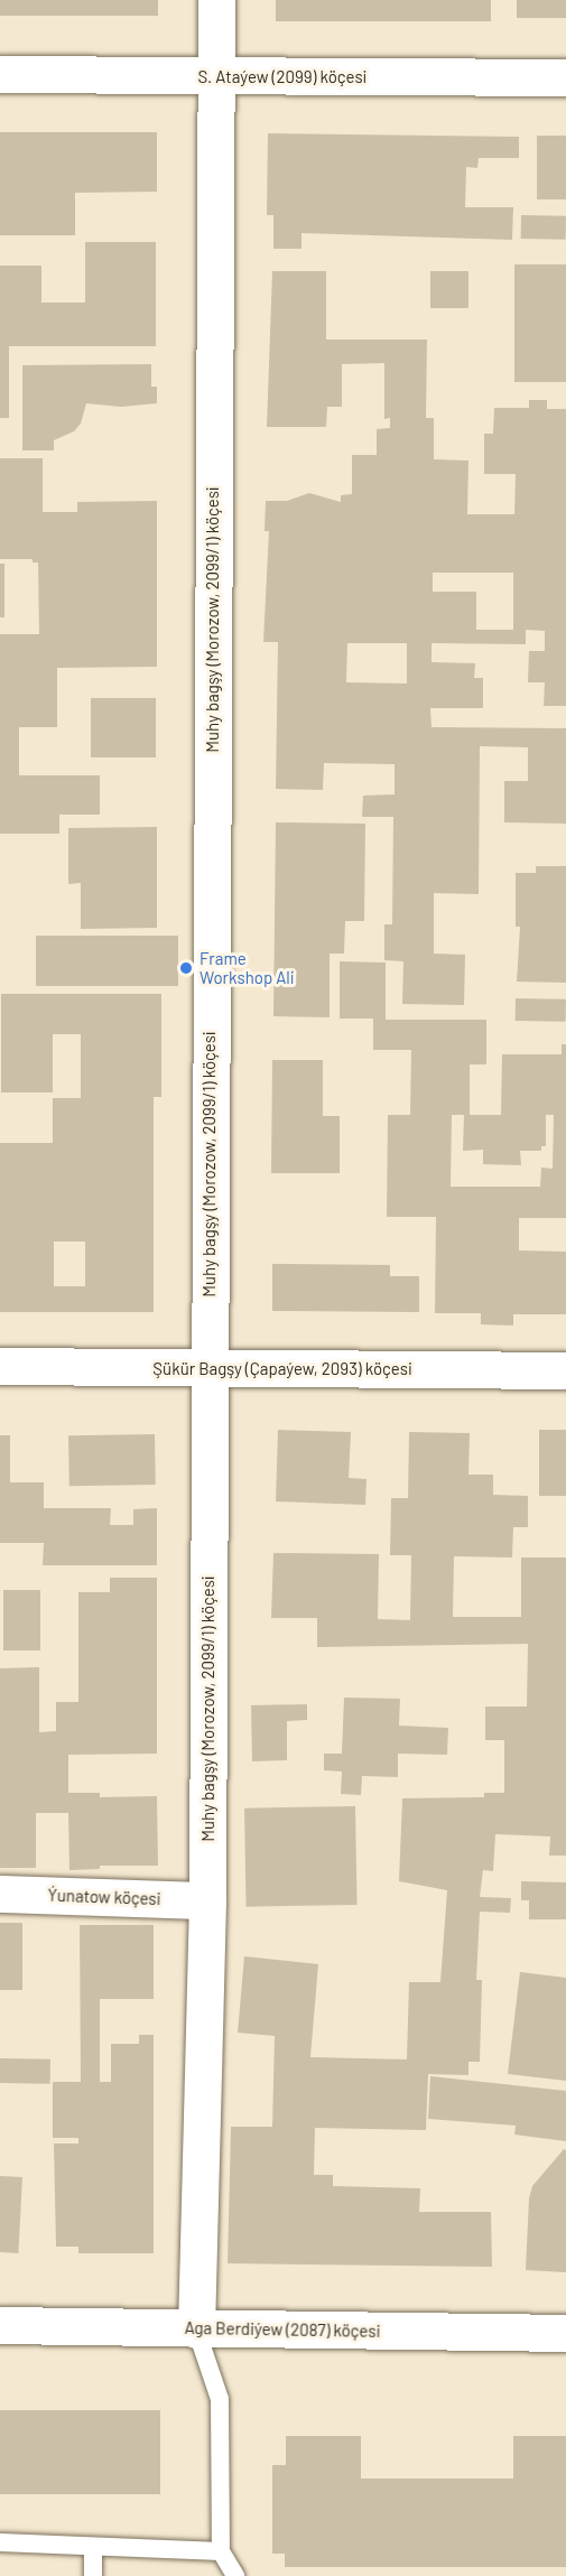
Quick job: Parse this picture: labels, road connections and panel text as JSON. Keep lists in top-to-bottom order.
{
  "streets": {
    "street": [
      "S. Ataýew (2099) köçesi",
      "Muhy bagşy (Morozow, 2099/1) köçesi",
      "Şükür Bagşy (Çapaýew, 2093) köçesi",
      "Ýunatow köçesi",
      "Aga Berdiýew (2087) köçesi"
    ]
  },
  "crossings": [
    ["S. Ataýew (2099) köçesi", "Muhy bagşy (Morozow, 2099/1) köçesi"],
    ["Muhy bagşy (Morozow, 2099/1) köçesi", "Şükür Bagşy (Çapaýew, 2093) köçesi"],
    ["Muhy bagşy (Morozow, 2099/1) köçesi", "Ýunatow köçesi"],
    ["Muhy bagşy (Morozow, 2099/1) köçesi", "Aga Berdiýew (2087) köçesi"]
  ],
  "places": ["Frame Workshop Ali"]
}
